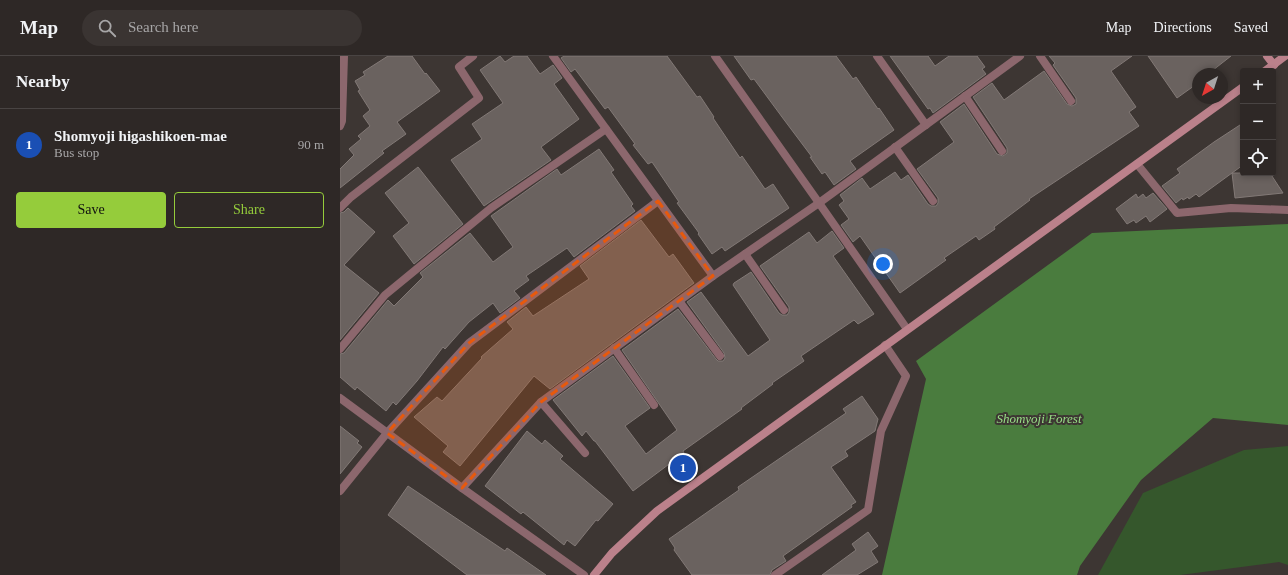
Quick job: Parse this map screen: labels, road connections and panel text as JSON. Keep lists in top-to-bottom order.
{
  "parks": ["Shomyoji Forest"],
  "north": "bottom left",
  "page": {
    "header": "Map",
    "search": "Search here",
    "nav": ["Map", "Directions", "Saved"],
    "heading": "Nearby",
    "map_buttons": ["+", "−"],
    "list": [
      {
        "mark": "1",
        "name": "Shomyoji higashikoen-mae",
        "note": "Bus stop",
        "value": "90 m"
      }
    ],
    "buttons": ["Save", "Share"],
    "pins": "1"
  }
}
